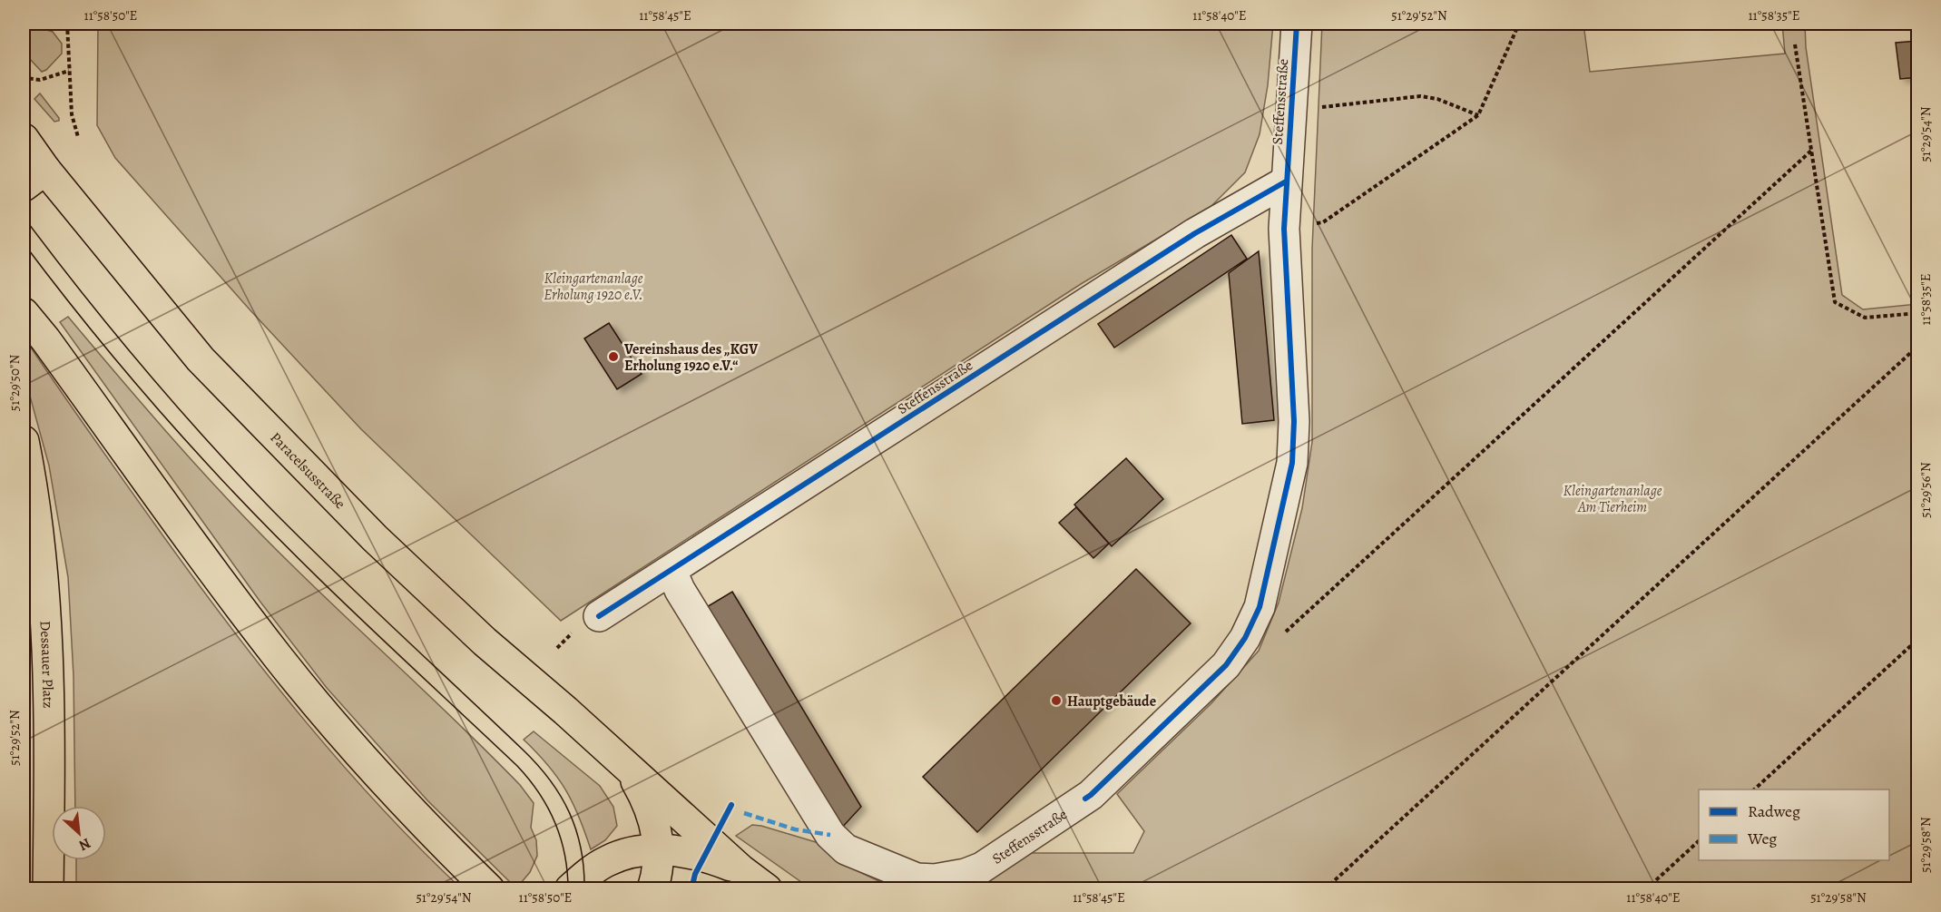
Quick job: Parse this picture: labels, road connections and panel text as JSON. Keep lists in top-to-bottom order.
{
  "streets": {
    "main road": ["Paracelsusstraße", "Dessauer Platz"],
    "street": ["Steffensstraße"]
  },
  "parks": ["Kleingartenanlage Erholung 1920 e.V.", "Kleingartenanlage Am Tierheim"],
  "places": ["Vereinshaus des „KGV Erholung 1920 e.V.“", "Hauptgebäude"],
  "legend": ["Radweg", "Weg"],
  "north": "bottom right",
  "coordinates": [
    "11°58'50\"E",
    "11°58'45\"E",
    "11°58'40\"E",
    "51°29'52\"N",
    "11°58'35\"E",
    "51°29'54\"N",
    "51°29'50\"N",
    "51°29'56\"N",
    "51°29'58\"N"
  ]
}
